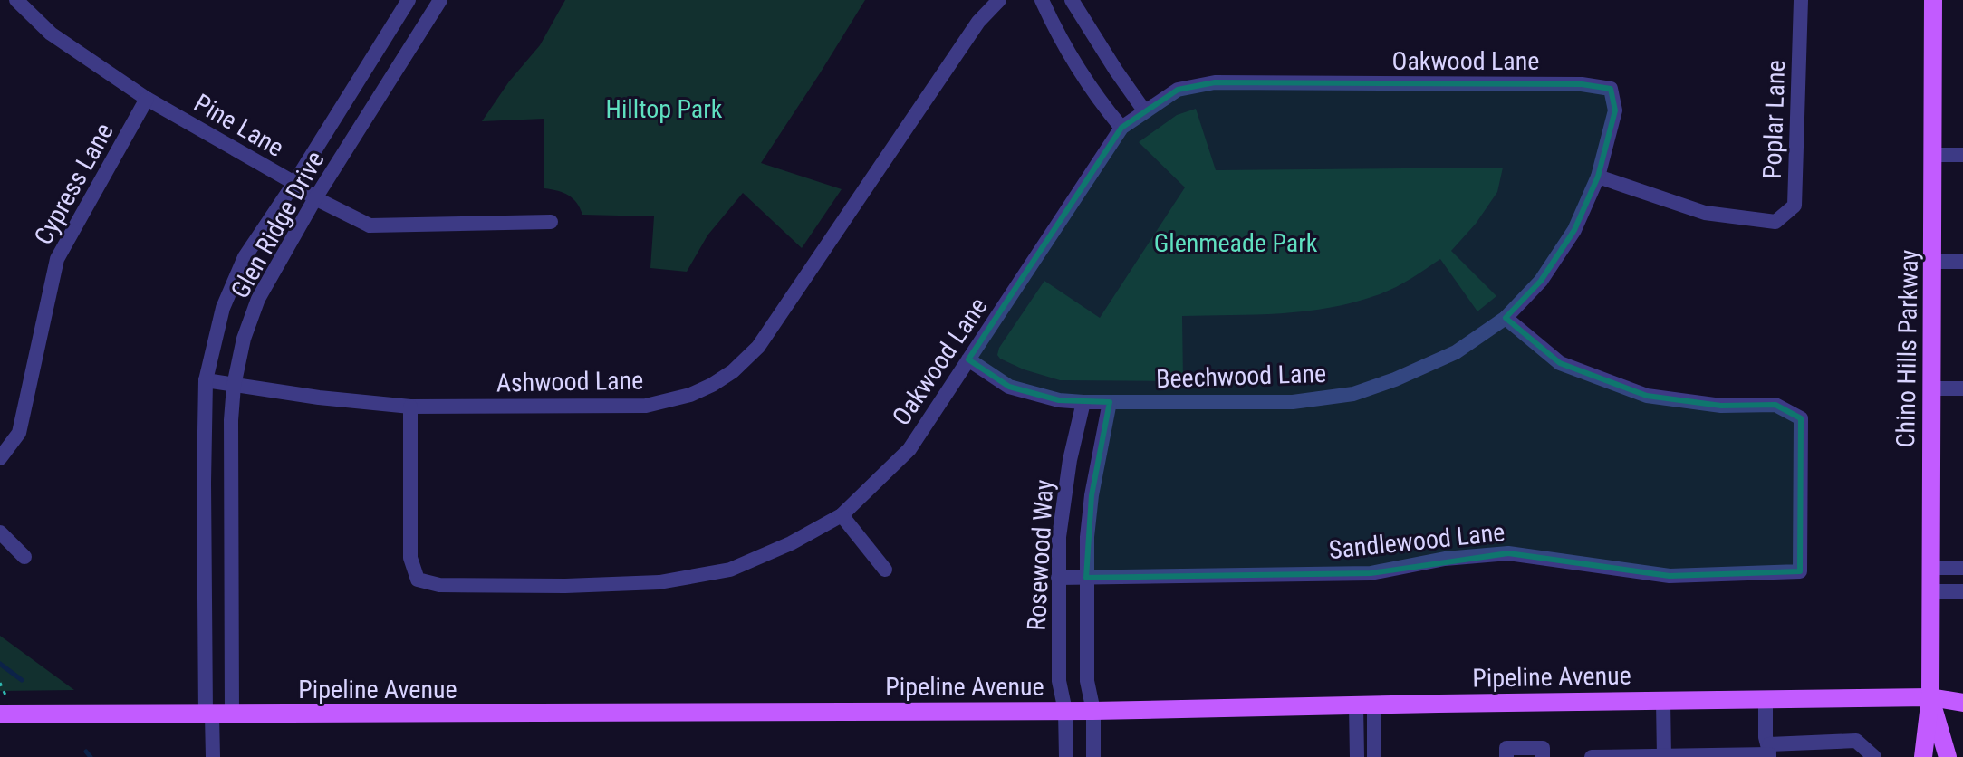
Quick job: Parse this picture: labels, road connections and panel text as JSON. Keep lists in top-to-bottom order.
{
  "streets": {
    "main road": ["Chino Hills Parkway", "Pipeline Avenue"],
    "street": [
      "Oakwood Lane",
      "Poplar Lane",
      "Pine Lane",
      "Cypress Lane",
      "Glen Ridge Drive",
      "Beechwood Lane",
      "Ashwood Lane",
      "Sandlewood Lane",
      "Rosewood Way"
    ]
  },
  "crossings": [
    ["Oakwood Lane", "Beechwood Lane"],
    ["Oakwood Lane", "Ashwood Lane"],
    ["Poplar Lane", "Beechwood Lane"],
    ["Pine Lane", "Cypress Lane"],
    ["Pine Lane", "Glen Ridge Drive"],
    ["Glen Ridge Drive", "Ashwood Lane"],
    ["Glen Ridge Drive", "Pipeline Avenue"],
    ["Chino Hills Parkway", "Pipeline Avenue"],
    ["Beechwood Lane", "Sandlewood Lane"],
    ["Beechwood Lane", "Rosewood Way"],
    ["Sandlewood Lane", "Rosewood Way"],
    ["Rosewood Way", "Pipeline Avenue"]
  ],
  "parks": ["Hilltop Park", "Glenmeade Park"]
}
